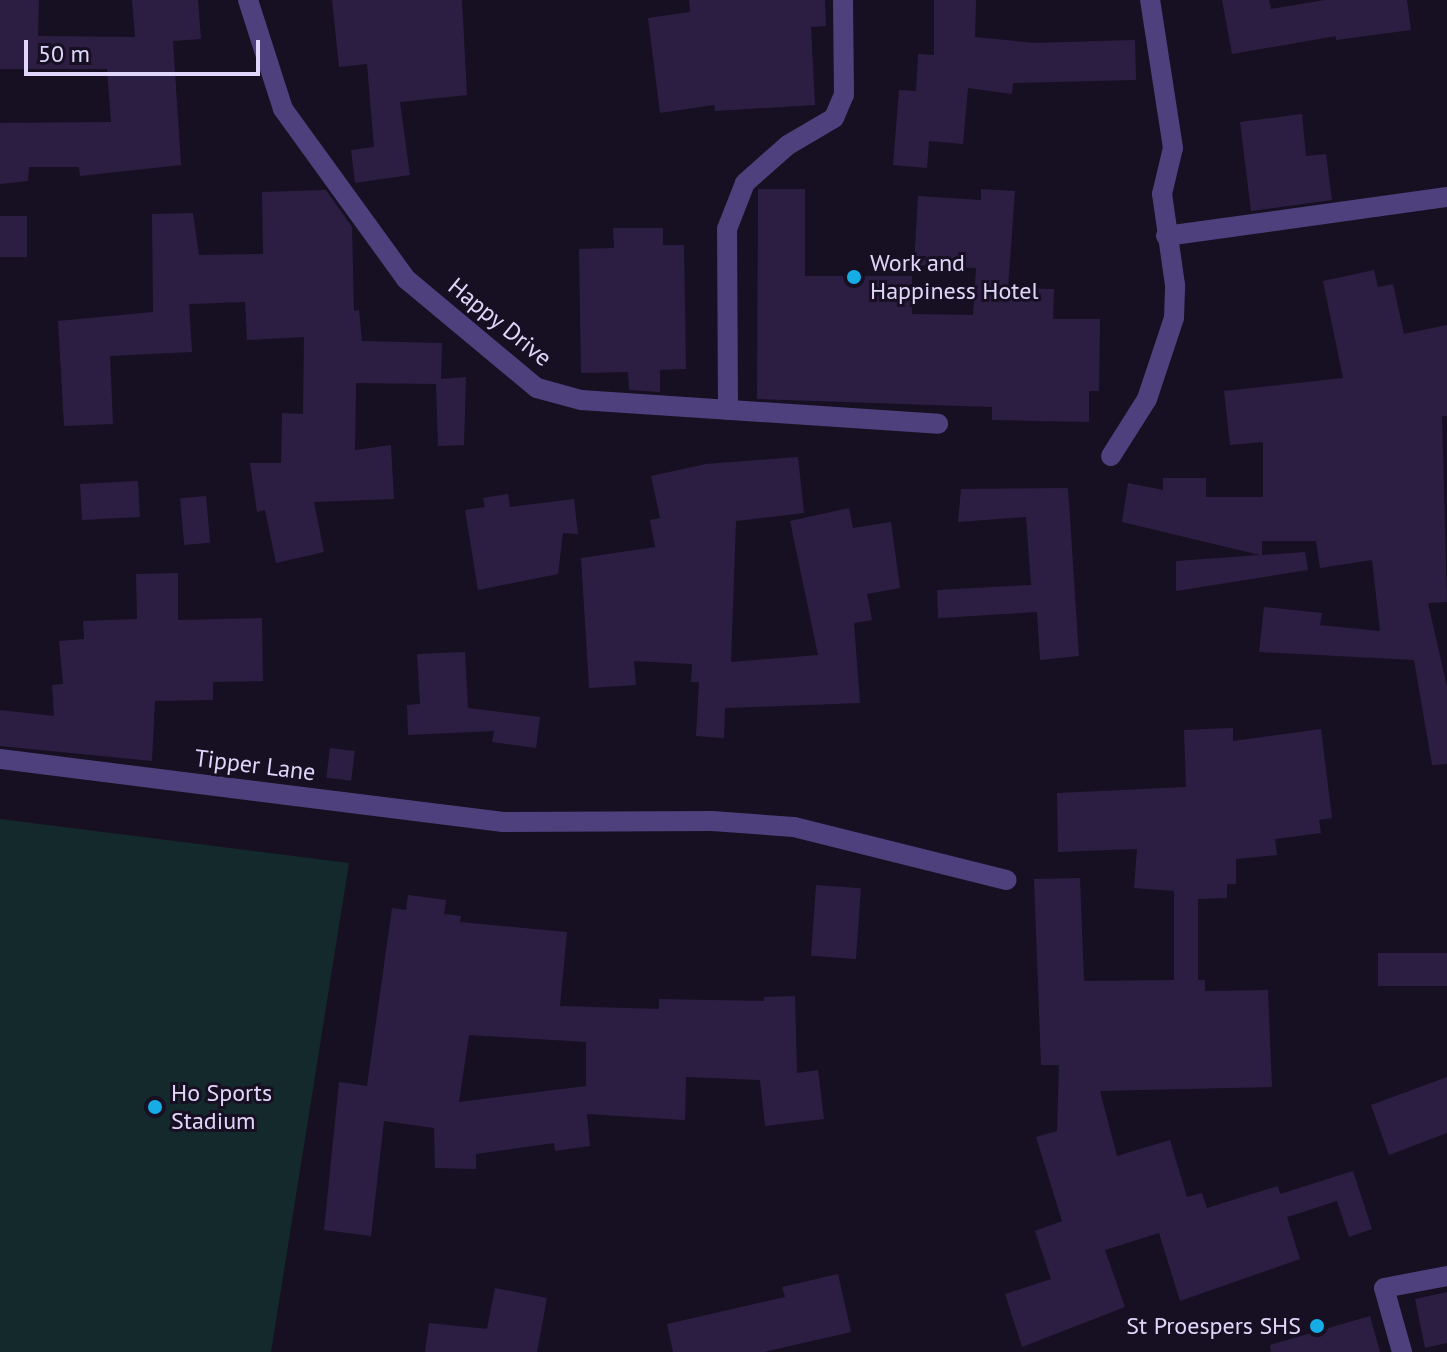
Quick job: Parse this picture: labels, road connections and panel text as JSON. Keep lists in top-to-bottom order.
{
  "streets": {
    "street": ["Happy Drive", "Tipper Lane"]
  },
  "places": ["Work and Happiness Hotel", "Ho Sports Stadium", "St Proespers SHS"],
  "scale_bar": "50 m"
}
